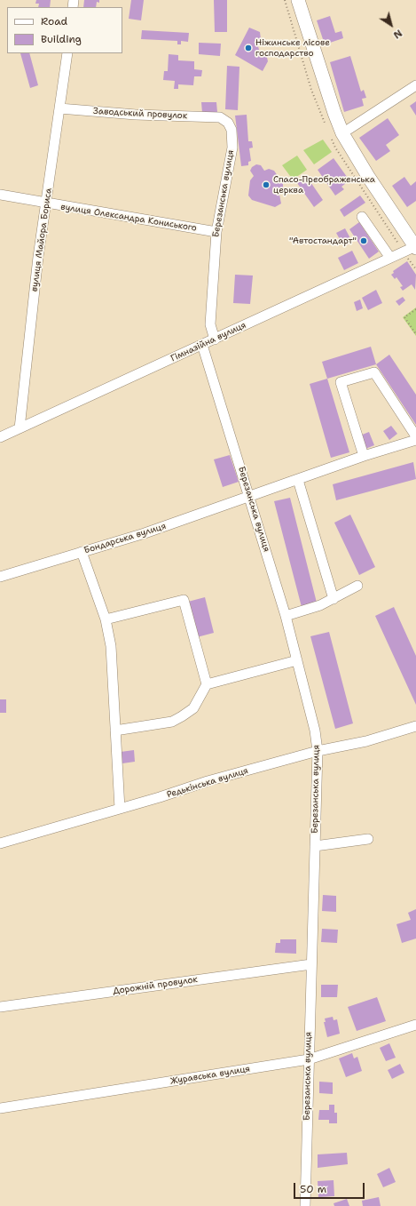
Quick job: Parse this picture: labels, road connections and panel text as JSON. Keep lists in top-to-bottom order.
{
  "streets": {
    "street": [
      "Заводський провулок",
      "Березанська вулиця",
      "вулиця Олександра Кониського",
      "вулиця Майора Бориса",
      "Гімназійна вулиця",
      "Бондарська вулиця",
      "Редькінська вулиця",
      "Дорожній провулок",
      "Журавська вулиця"
    ]
  },
  "crossings": [
    ["Заводський провулок", "Березанська вулиця"],
    ["Заводський провулок", "вулиця Майора Бориса"],
    ["Березанська вулиця", "вулиця Олександра Кониського"],
    ["Березанська вулиця", "Гімназійна вулиця"],
    ["Березанська вулиця", "Бондарська вулиця"],
    ["Березанська вулиця", "Редькінська вулиця"],
    ["Березанська вулиця", "Дорожній провулок"],
    ["Березанська вулиця", "Журавська вулиця"],
    ["вулиця Олександра Кониського", "вулиця Майора Бориса"],
    ["вулиця Майора Бориса", "Гімназійна вулиця"]
  ],
  "places": ["Ніжинське лісове господарство", "Спасо-Преображенська церква", "\"Автостандарт\""],
  "legend": ["Road", "Building"],
  "scale_bar": "50 m",
  "north": "bottom right"
}
